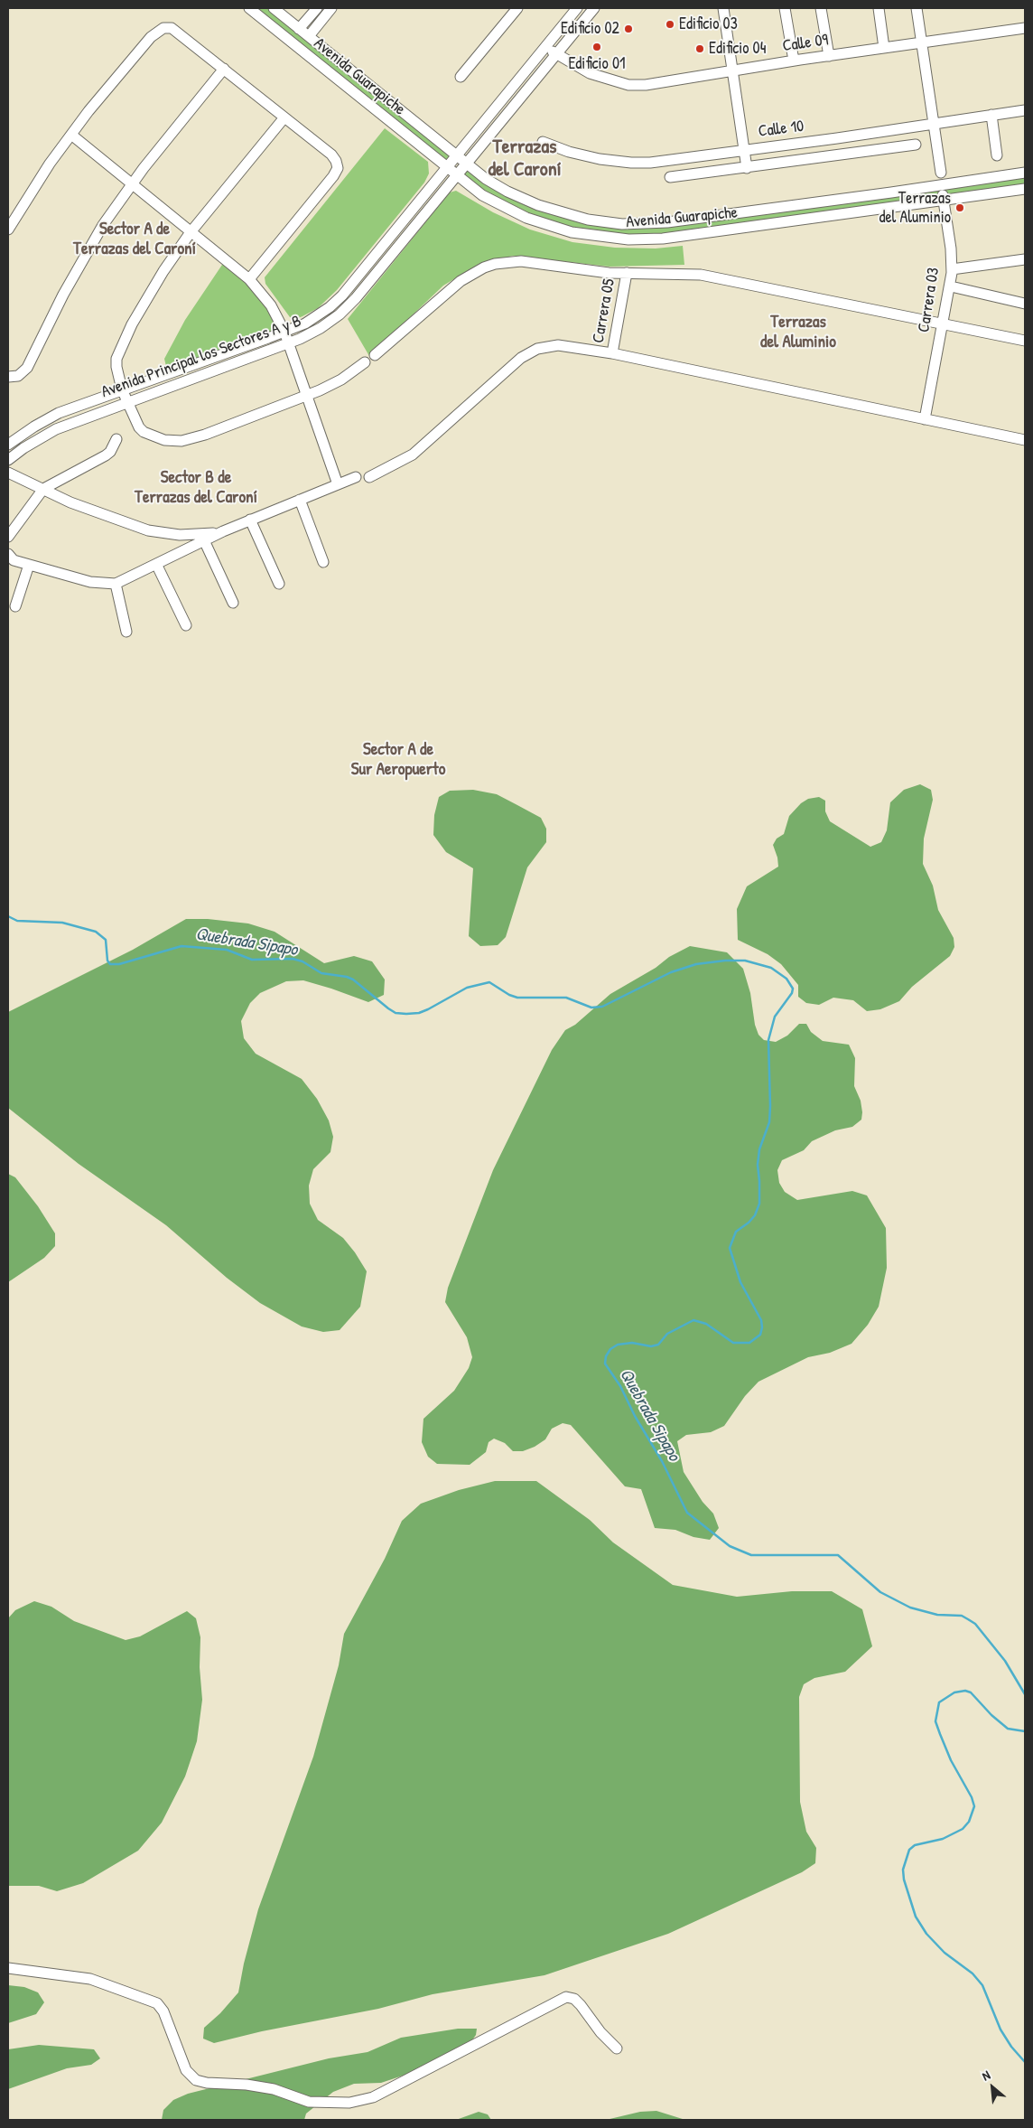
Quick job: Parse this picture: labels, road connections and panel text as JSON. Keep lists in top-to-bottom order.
{
  "streets": {
    "street": [
      "Calle 09",
      "Avenida Guarapiche",
      "Calle 10",
      "Carrera 03",
      "Carrera 05",
      "Avenida Principal los Sectores A y B"
    ]
  },
  "crossings": [
    ["Calle 09", "Avenida Principal los Sectores A y B"],
    ["Avenida Guarapiche", "Carrera 03"],
    ["Avenida Guarapiche", "Avenida Principal los Sectores A y B"]
  ],
  "districts": [
    "Terrazas del Caroní",
    "Sector A de Terrazas del Caroní",
    "Terrazas del Aluminio",
    "Sector B de Terrazas del Caroní",
    "Sector A de Sur Aeropuerto"
  ],
  "water": ["Quebrada Sipapo"],
  "places": [
    "Edificio 03",
    "Edificio 02",
    "Edificio 01",
    "Edificio 04",
    "Terrazas del Aluminio"
  ],
  "north": "top left"
}
